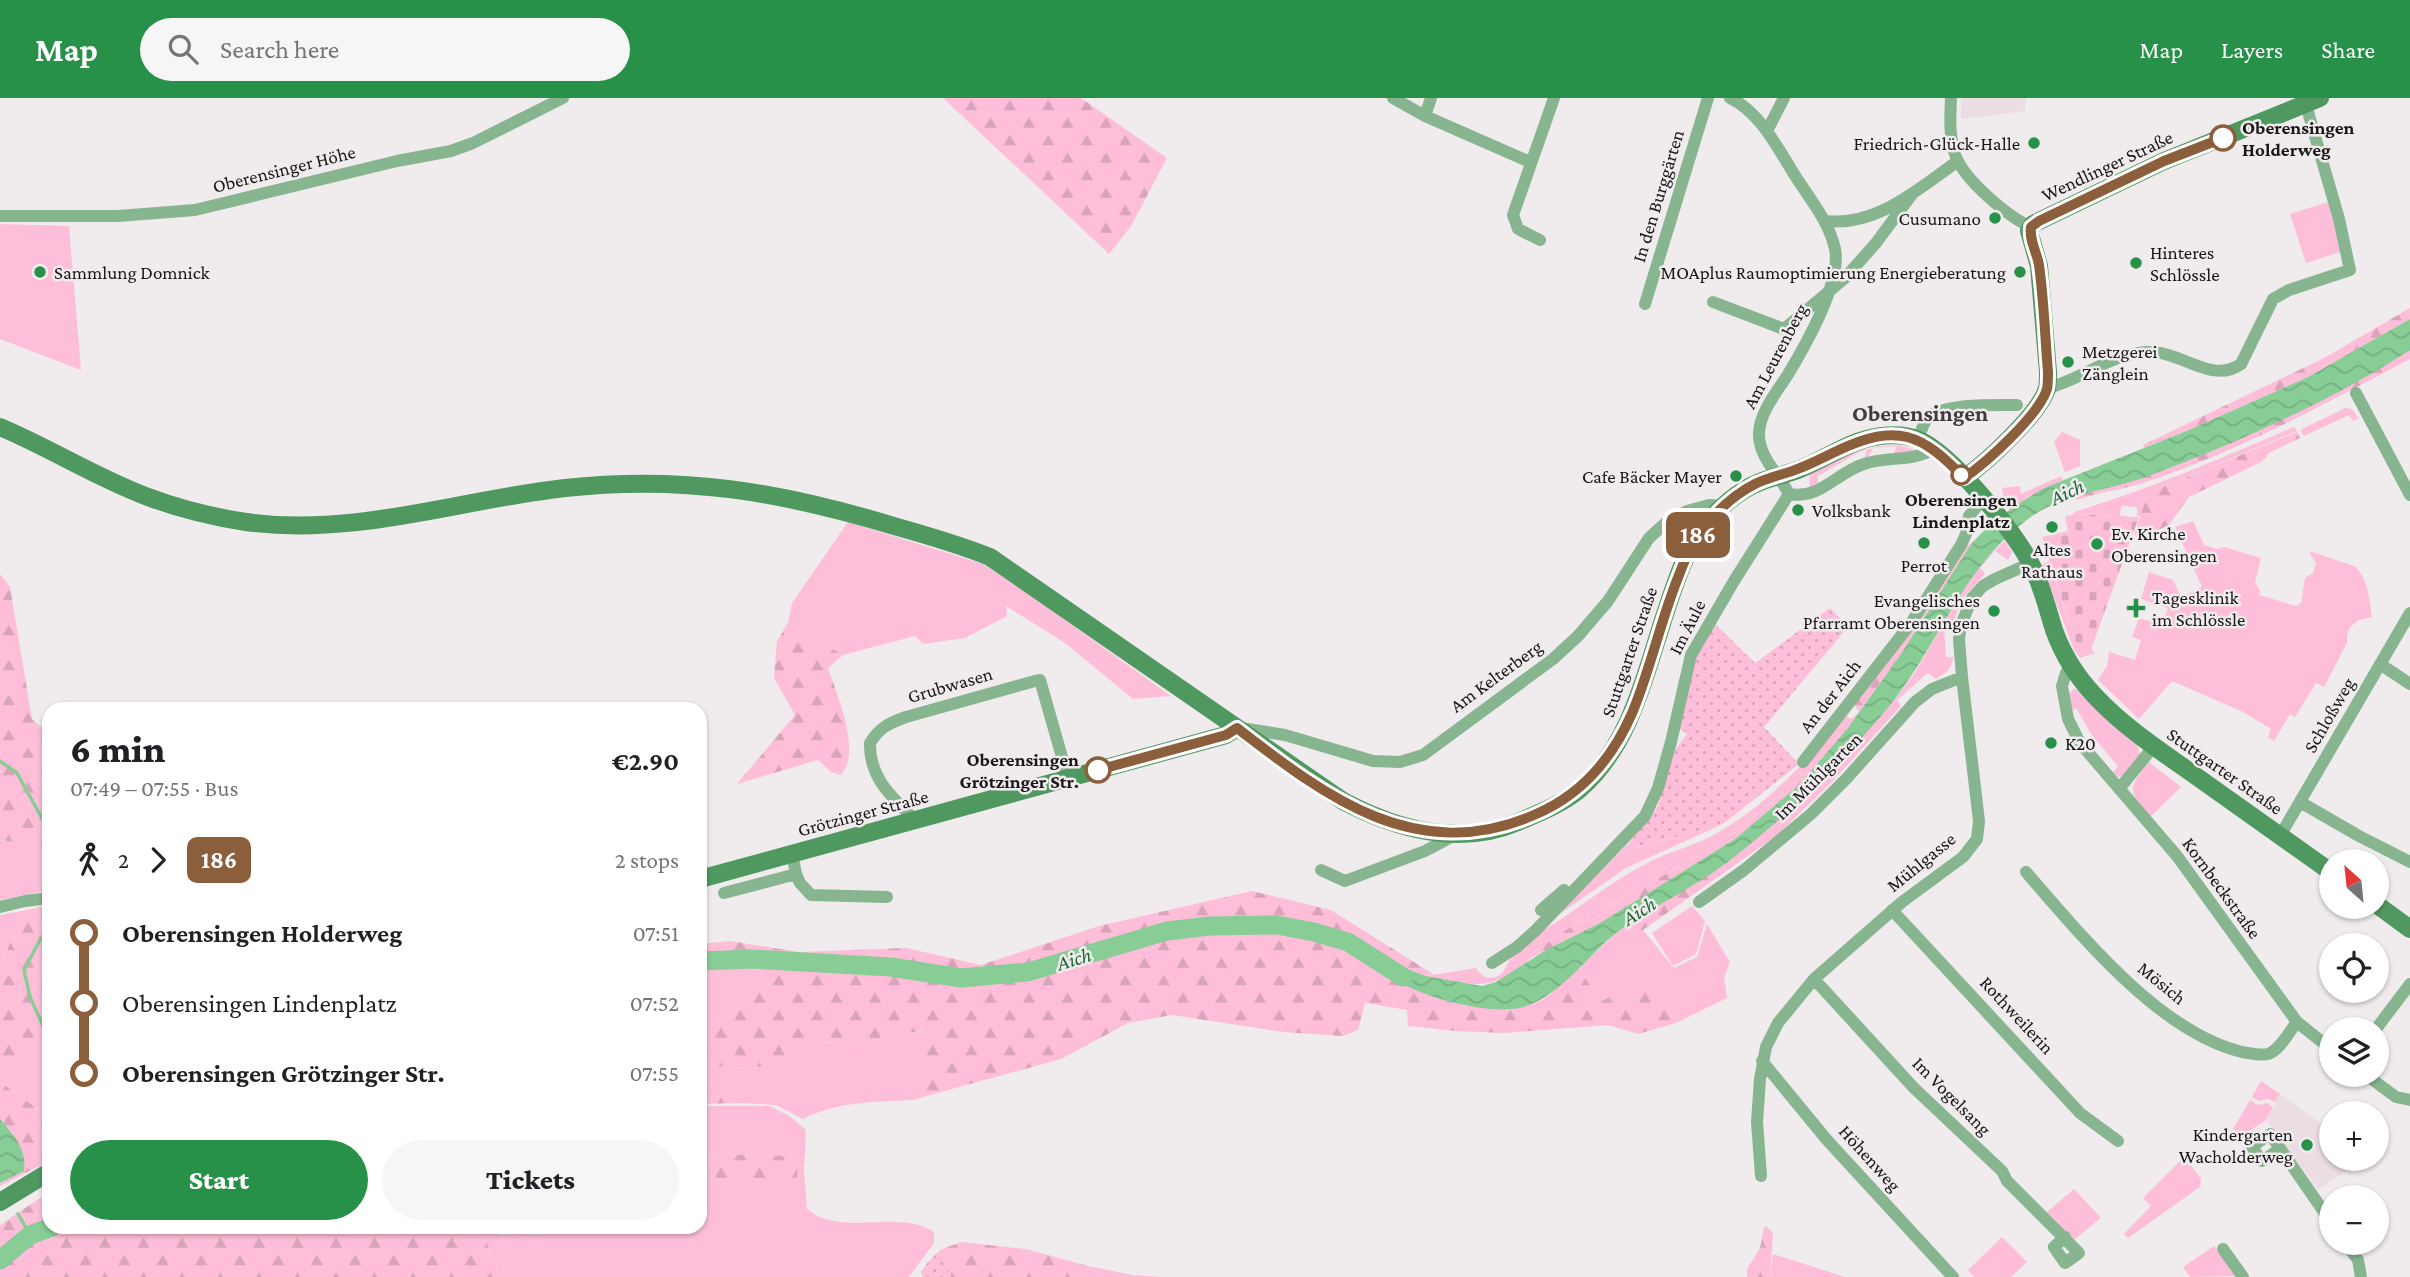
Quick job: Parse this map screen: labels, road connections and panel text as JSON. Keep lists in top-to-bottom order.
{
  "streets": {
    "main road": ["Wendlinger Straße", "Stuttgarter Straße", "Grötzinger Straße"],
    "street": [
      "Oberensinger Höhe",
      "In den Burggärten",
      "Am Leurenberg",
      "Im Äule",
      "Am Kelterberg",
      "Grubwasen",
      "An der Aich",
      "Schloßweg",
      "Im Mühlgarten",
      "Mühlgasse",
      "Kornbeckstraße",
      "Mösich",
      "Rothweilerin",
      "Im Vogelsang",
      "Höhenweg"
    ]
  },
  "crossings": [
    ["Am Leurenberg", "Stuttgarter Straße"],
    ["Stuttgarter Straße", "Am Kelterberg"],
    ["Stuttgarter Straße", "An der Aich"],
    ["Stuttgarter Straße", "Schloßweg"],
    ["Stuttgarter Straße", "Grötzinger Straße"],
    ["Stuttgarter Straße", "Mühlgasse"],
    ["Am Kelterberg", "Grötzinger Straße"],
    ["Grubwasen", "Grötzinger Straße"],
    ["Im Mühlgarten", "Mühlgasse"],
    ["Mühlgasse", "Rothweilerin"],
    ["Mühlgasse", "Im Vogelsang"],
    ["Mühlgasse", "Höhenweg"],
    ["Kornbeckstraße", "Mösich"]
  ],
  "districts": ["Oberensingen"],
  "water": ["Aich"],
  "places": {
    "other": [
      "Oberensingen Holderweg",
      "Friedrich-Glück-Halle",
      "Cusumano",
      "Hinteres Schlössle",
      "Sammlung Domnick",
      "MOAplus Raumoptimierung Energieberatung",
      "Metzgerei Zänglein",
      "Oberensingen Lindenplatz",
      "Cafe Bäcker Mayer",
      "Volksbank",
      "Altes Rathaus",
      "Perrot",
      "Ev. Kirche Oberensingen",
      "Evangelisches Pfarramt Oberensingen",
      "K20",
      "Oberensingen Grötzinger Str.",
      "Kindergarten Wacholderweg"
    ],
    "health": ["Tagesklinik im Schlössle"]
  },
  "lines": ["bus line 186"],
  "north": "top left",
  "page": {
    "header": "Map",
    "search": "Search here",
    "nav": ["Map", "Layers", "Share"],
    "on_map": "186",
    "heading": ["6 min", "07:49 – 07:55 · Bus", "€2.90"],
    "legs": ["2", "186", "2 stops"],
    "map_buttons": ["+", "−"],
    "list": [
      {
        "name": "Oberensingen Holderweg",
        "value": "07:51"
      },
      {
        "name": "Oberensingen Lindenplatz",
        "value": "07:52"
      },
      {
        "name": "Oberensingen Grötzinger Str.",
        "value": "07:55"
      }
    ],
    "buttons": ["Start", "Tickets"]
  }
}
